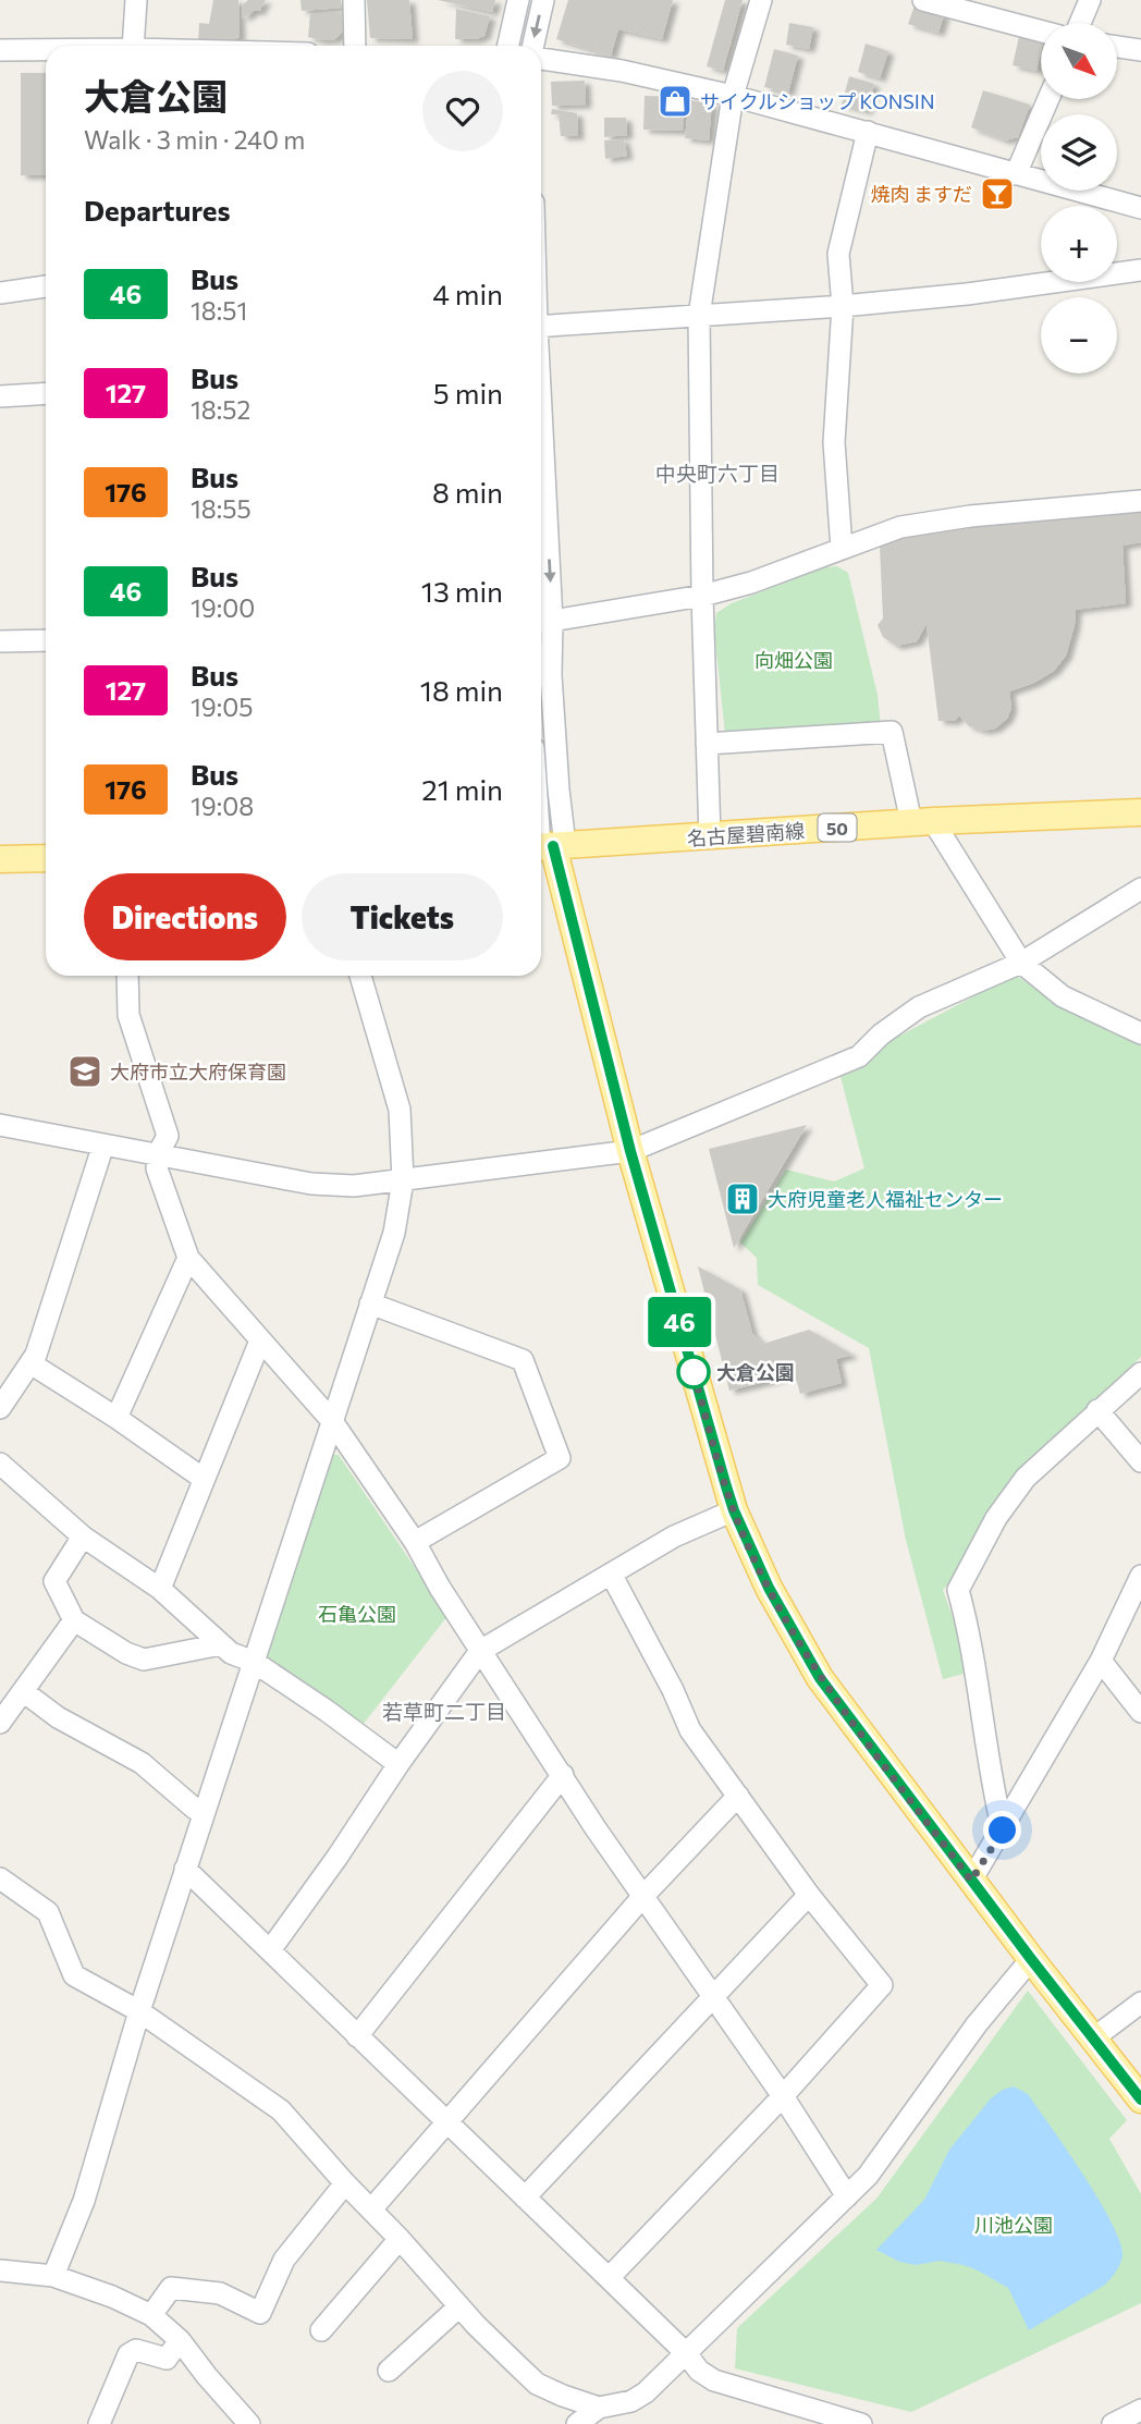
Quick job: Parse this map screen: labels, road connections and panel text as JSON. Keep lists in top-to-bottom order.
{
  "streets": {
    "main road": ["50", "名古屋碧南線"]
  },
  "districts": ["中央町六丁目", "若草町二丁目"],
  "parks": ["向畑公園", "石亀公園", "川池公園"],
  "places": {
    "shop": ["サイクルショップ KONSIN"],
    "bar": ["焼肉 ますだ"],
    "school or university": ["大府市立大府保育園"],
    "building": ["大府児童老人福祉センター"],
    "other": ["大倉公園"]
  },
  "lines": ["bus line 46"],
  "north": "bottom right",
  "page": {
    "on_map": "46",
    "map_buttons": ["+", "−"],
    "heading": [
      ["大倉公園", "Walk · 3 min · 240 m"],
      "Departures"
    ],
    "list": [
      {
        "mark": "46",
        "name": "Bus",
        "note": "18:51",
        "value": "4 min"
      },
      {
        "mark": "127",
        "name": "Bus",
        "note": "18:52",
        "value": "5 min"
      },
      {
        "mark": "176",
        "name": "Bus",
        "note": "18:55",
        "value": "8 min"
      },
      {
        "mark": "46",
        "name": "Bus",
        "note": "19:00",
        "value": "13 min"
      },
      {
        "mark": "127",
        "name": "Bus",
        "note": "19:05",
        "value": "18 min"
      },
      {
        "mark": "176",
        "name": "Bus",
        "note": "19:08",
        "value": "21 min"
      }
    ],
    "buttons": ["Directions", "Tickets"]
  }
}
